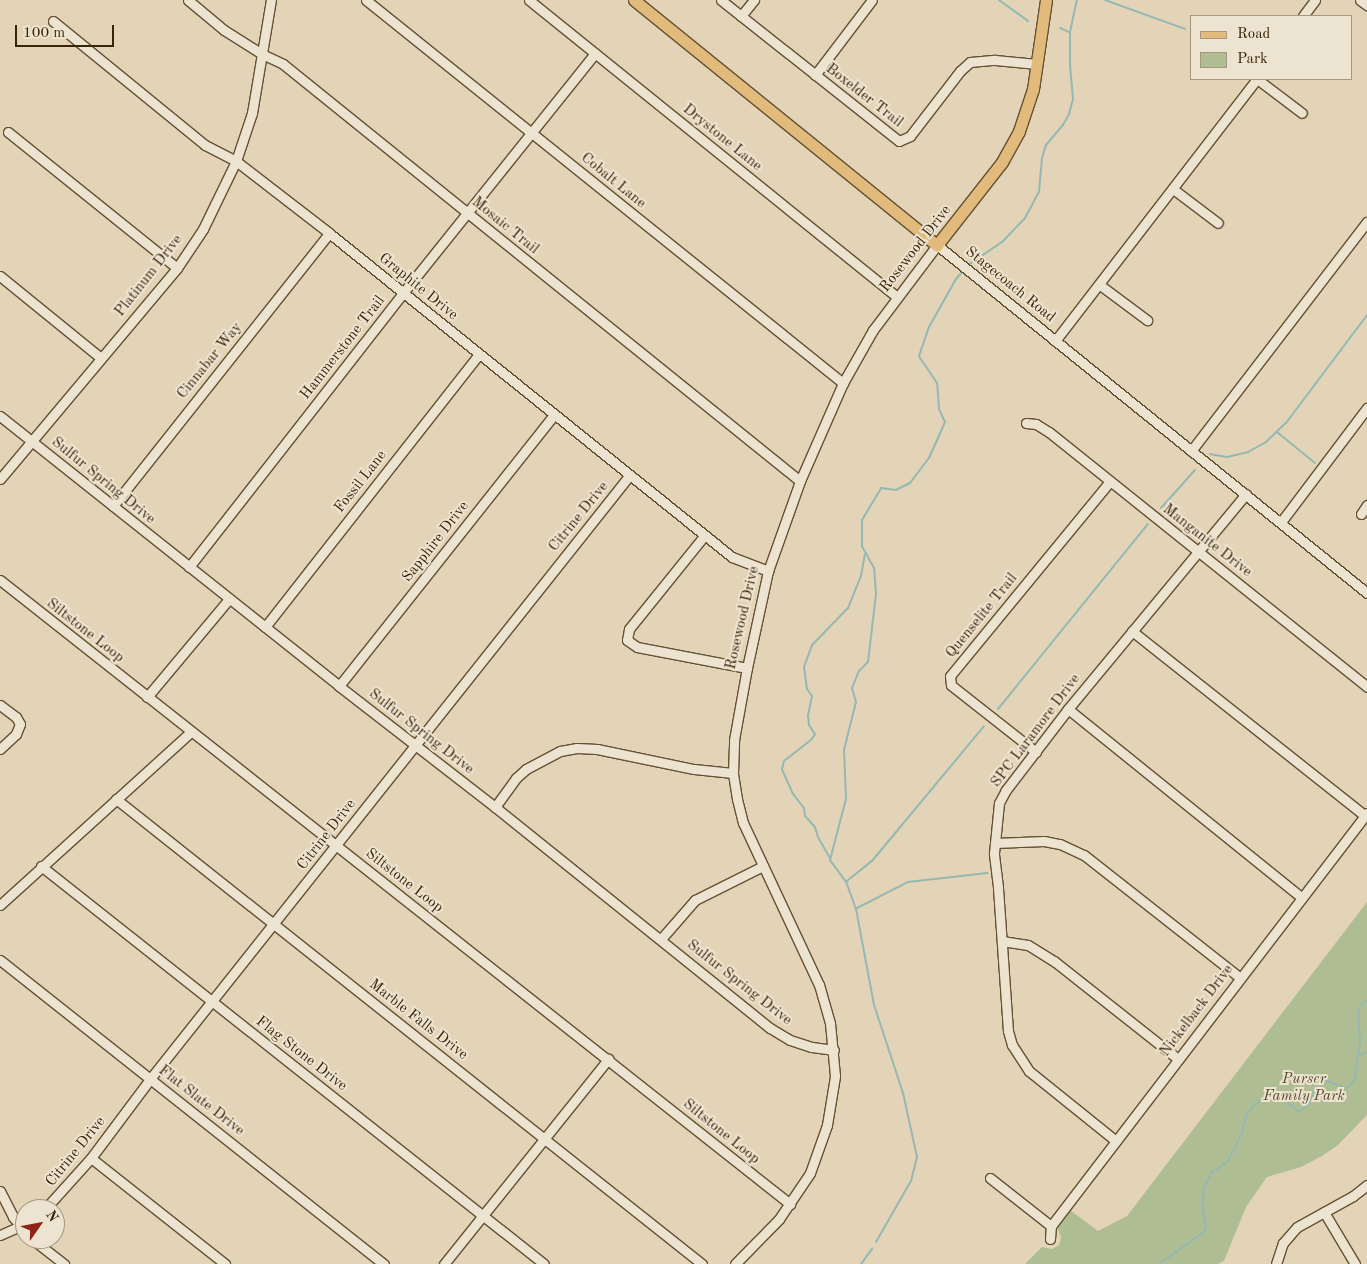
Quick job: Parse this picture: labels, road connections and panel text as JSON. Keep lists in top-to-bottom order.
{
  "streets": {
    "main road": ["Rosewood Drive", "Stagecoach Road"],
    "street": [
      "Boxelder Trail",
      "Drystone Lane",
      "Cobalt Lane",
      "Mosaic Trail",
      "Platinum Drive",
      "Graphite Drive",
      "Hammerstone Trail",
      "Cinnabar Way",
      "Sulfur Spring Drive",
      "Fossil Lane",
      "Citrine Drive",
      "Manganite Drive",
      "Sapphire Drive",
      "Quenselite Trail",
      "Siltstone Loop",
      "SPC Laramore Drive",
      "Nickelback Drive",
      "Marble Falls Drive",
      "Flag Stone Drive",
      "Flat Slate Drive"
    ]
  },
  "crossings": [
    ["Boxelder Trail", "Rosewood Drive"],
    ["Drystone Lane", "Rosewood Drive"],
    ["Drystone Lane", "Hammerstone Trail"],
    ["Cobalt Lane", "Rosewood Drive"],
    ["Cobalt Lane", "Hammerstone Trail"],
    ["Mosaic Trail", "Rosewood Drive"],
    ["Mosaic Trail", "Platinum Drive"],
    ["Mosaic Trail", "Hammerstone Trail"],
    ["Rosewood Drive", "Stagecoach Road"],
    ["Rosewood Drive", "Graphite Drive"],
    ["Rosewood Drive", "Sulfur Spring Drive"],
    ["Rosewood Drive", "Siltstone Loop"],
    ["Platinum Drive", "Graphite Drive"],
    ["Platinum Drive", "Sulfur Spring Drive"],
    ["Stagecoach Road", "SPC Laramore Drive"],
    ["Graphite Drive", "Hammerstone Trail"],
    ["Graphite Drive", "Cinnabar Way"],
    ["Graphite Drive", "Fossil Lane"],
    ["Graphite Drive", "Citrine Drive"],
    ["Graphite Drive", "Sapphire Drive"],
    ["Hammerstone Trail", "Sulfur Spring Drive"],
    ["Cinnabar Way", "Sulfur Spring Drive"],
    ["Sulfur Spring Drive", "Fossil Lane"],
    ["Sulfur Spring Drive", "Citrine Drive"],
    ["Sulfur Spring Drive", "Sapphire Drive"],
    ["Citrine Drive", "Siltstone Loop"],
    ["Citrine Drive", "Marble Falls Drive"],
    ["Citrine Drive", "Flag Stone Drive"],
    ["Citrine Drive", "Flat Slate Drive"],
    ["Manganite Drive", "Quenselite Trail"],
    ["Manganite Drive", "SPC Laramore Drive"],
    ["Quenselite Trail", "SPC Laramore Drive"],
    ["SPC Laramore Drive", "Nickelback Drive"]
  ],
  "parks": ["Purser Family Park"],
  "legend": ["Road", "Park"],
  "scale_bar": "100 m",
  "north": "top right"
}
